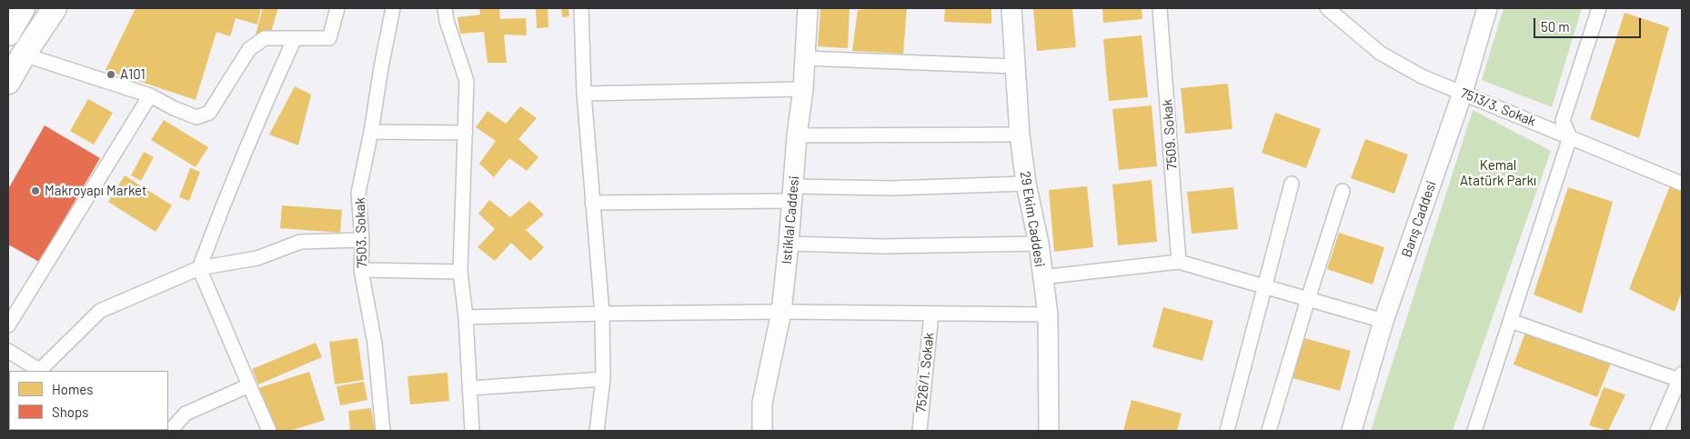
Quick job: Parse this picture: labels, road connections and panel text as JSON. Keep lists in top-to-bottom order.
{
  "streets": {
    "street": [
      "7513/3. Sokak",
      "7509. Sokak",
      "29 Ekim Caddesi",
      "Barış Caddesi",
      "Istiklal Caddesi",
      "7503. Sokak",
      "7526/1. Sokak"
    ]
  },
  "crossings": [
    ["7513/3. Sokak", "Barış Caddesi"]
  ],
  "parks": ["Kemal Atatürk Parkı"],
  "places": ["A101", "Makroyapı Market"],
  "legend": ["Homes", "Shops"],
  "scale_bar": "50 m"
}
